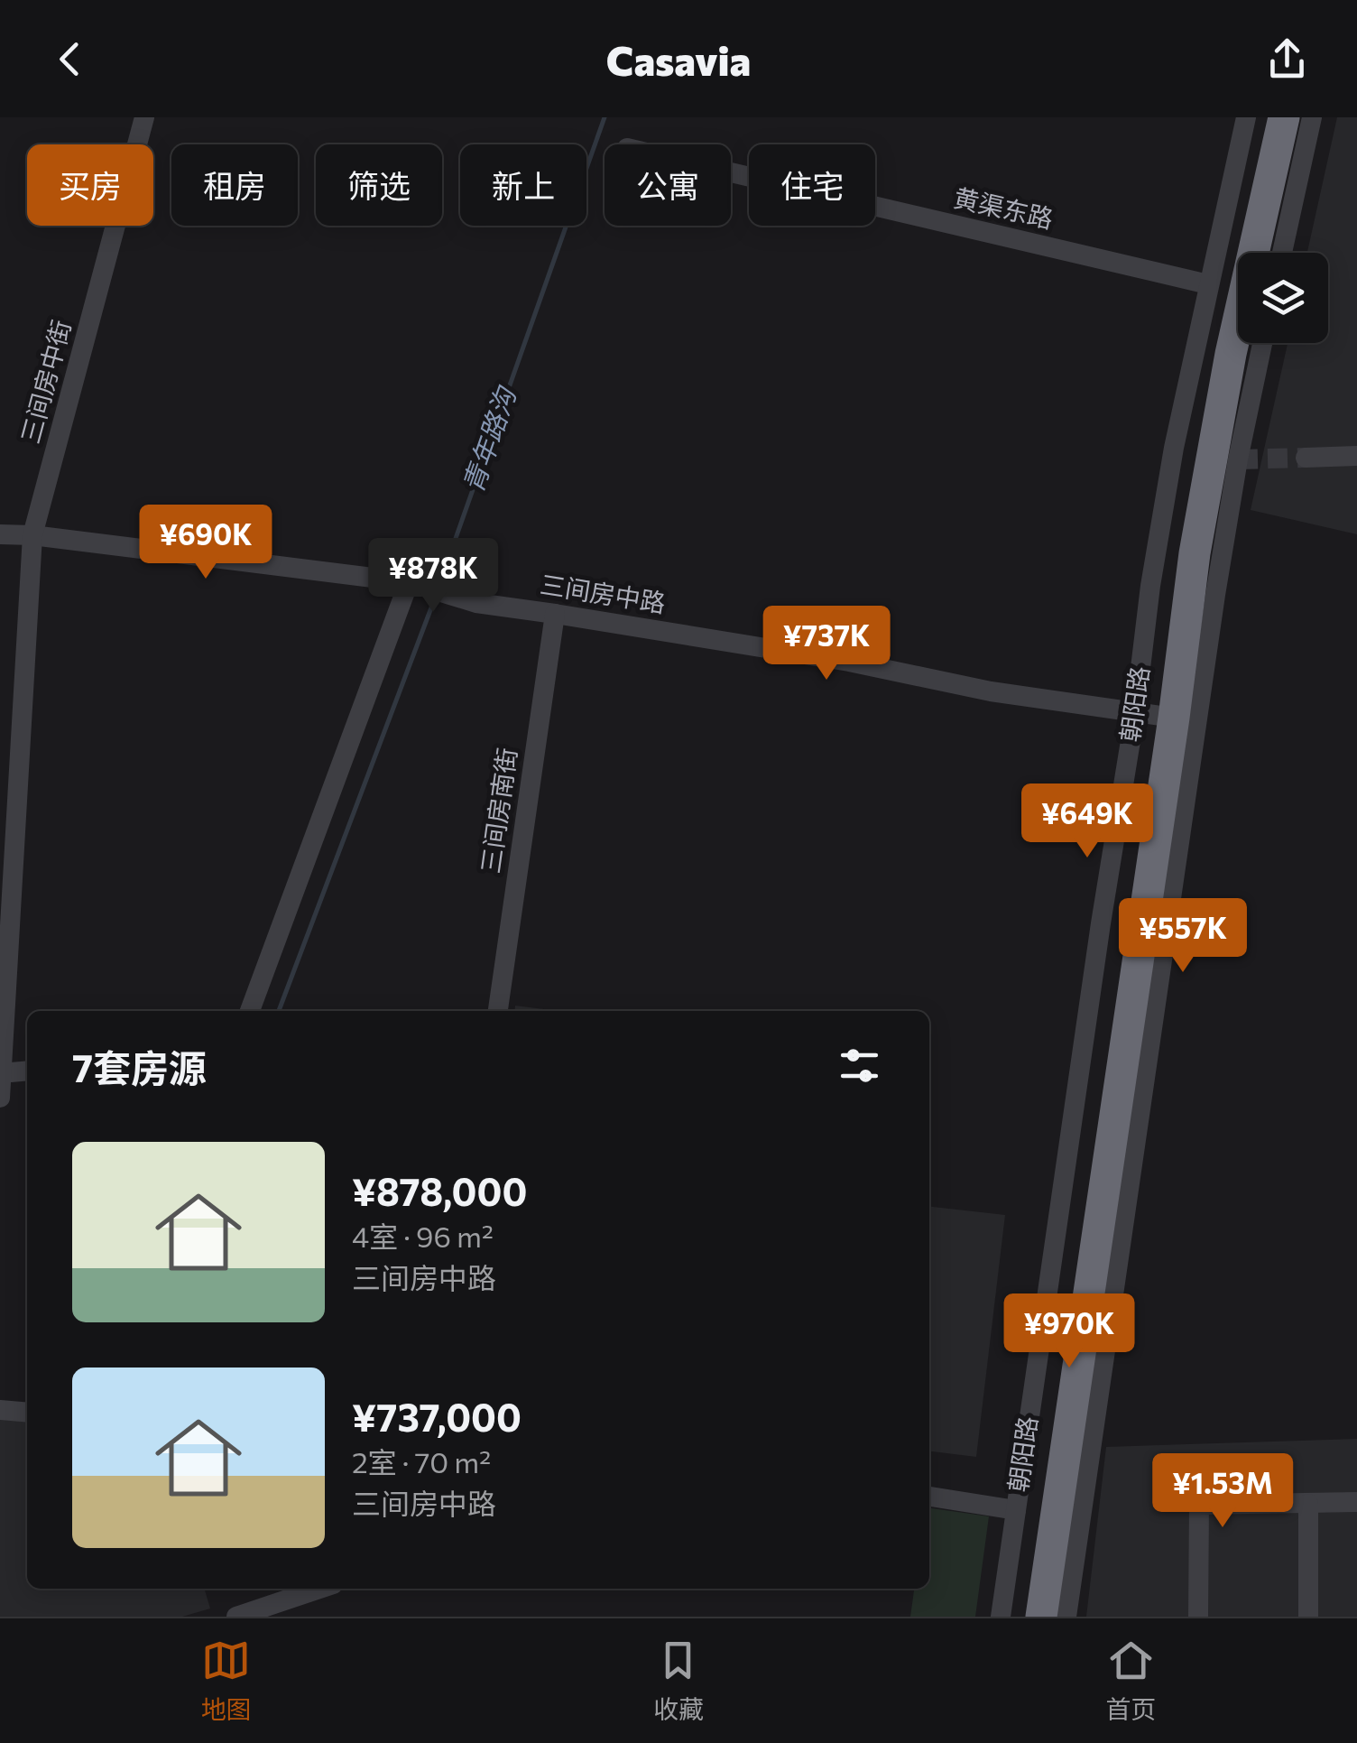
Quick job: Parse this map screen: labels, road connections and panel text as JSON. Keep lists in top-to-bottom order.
{
  "streets": {
    "highway": ["朝阳路"],
    "street": [
      "黄渠东路",
      "三间房中街",
      "三间房中路",
      "三间房南街"
    ]
  },
  "crossings": [
    ["黄渠东路", "朝阳路"],
    ["三间房中街", "三间房中路"],
    ["三间房中路", "朝阳路"],
    ["三间房中路", "三间房南街"]
  ],
  "water": ["青年路沟"],
  "page": {
    "header": "Casavia",
    "chip": [
      "买房",
      "租房",
      "筛选",
      "新上",
      "公寓",
      "住宅"
    ],
    "price": [
      "¥690K",
      "¥878K",
      "¥737K",
      "¥649K",
      "¥557K",
      "¥970K",
      "¥1.53M"
    ],
    "heading": "7套房源",
    "list": [
      {
        "name": "¥878,000",
        "note": "4室 · 96 m² · 三间房中路"
      },
      {
        "name": "¥737,000",
        "note": "2室 · 70 m² · 三间房中路"
      }
    ],
    "tabs": ["地图", "收藏", "首页"]
  }
}
